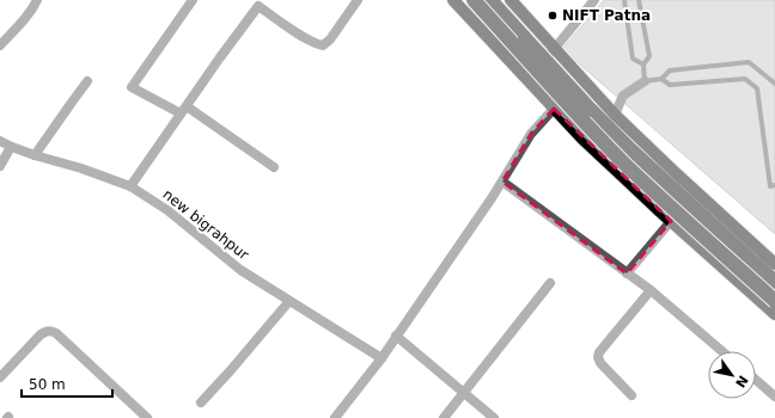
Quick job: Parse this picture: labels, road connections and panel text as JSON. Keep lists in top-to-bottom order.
{
  "streets": {
    "street": ["new bigrahpur"]
  },
  "places": ["NIFT Patna"],
  "scale_bar": "50 m",
  "north": "bottom right"
}
